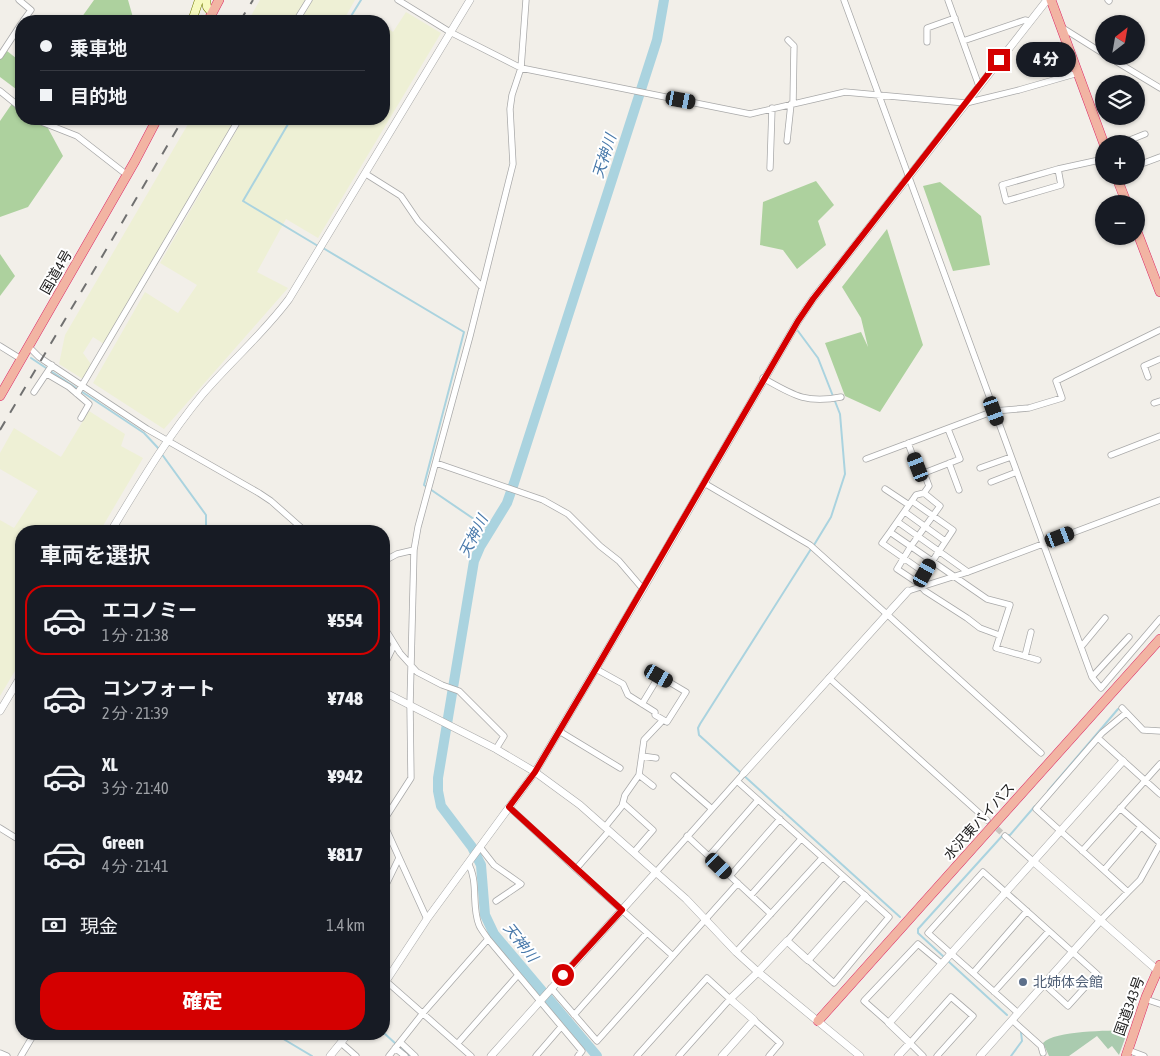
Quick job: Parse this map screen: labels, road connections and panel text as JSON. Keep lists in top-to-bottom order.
{
  "streets": {
    "highway": ["国道4号", "水沢東バイパス", "国道343号"]
  },
  "water": ["天神川"],
  "places": ["北姉体会館"],
  "north": "top right",
  "page": {
    "map_buttons": ["+", "−"],
    "banner": ["乗車地", "目的地"],
    "bubble": "4 分",
    "heading": "車両を選択",
    "list": [
      {
        "name": "エコノミー",
        "note": "1 分 · 21:38",
        "value": "¥554"
      },
      {
        "name": "コンフォート",
        "note": "2 分 · 21:39",
        "value": "¥748"
      },
      {
        "name": "XL",
        "note": "3 分 · 21:40",
        "value": "¥942"
      },
      {
        "name": "Green",
        "note": "4 分 · 21:41",
        "value": "¥817"
      }
    ],
    "pay": ["現金", "1.4 km"],
    "buttons": "確定"
  }
}
